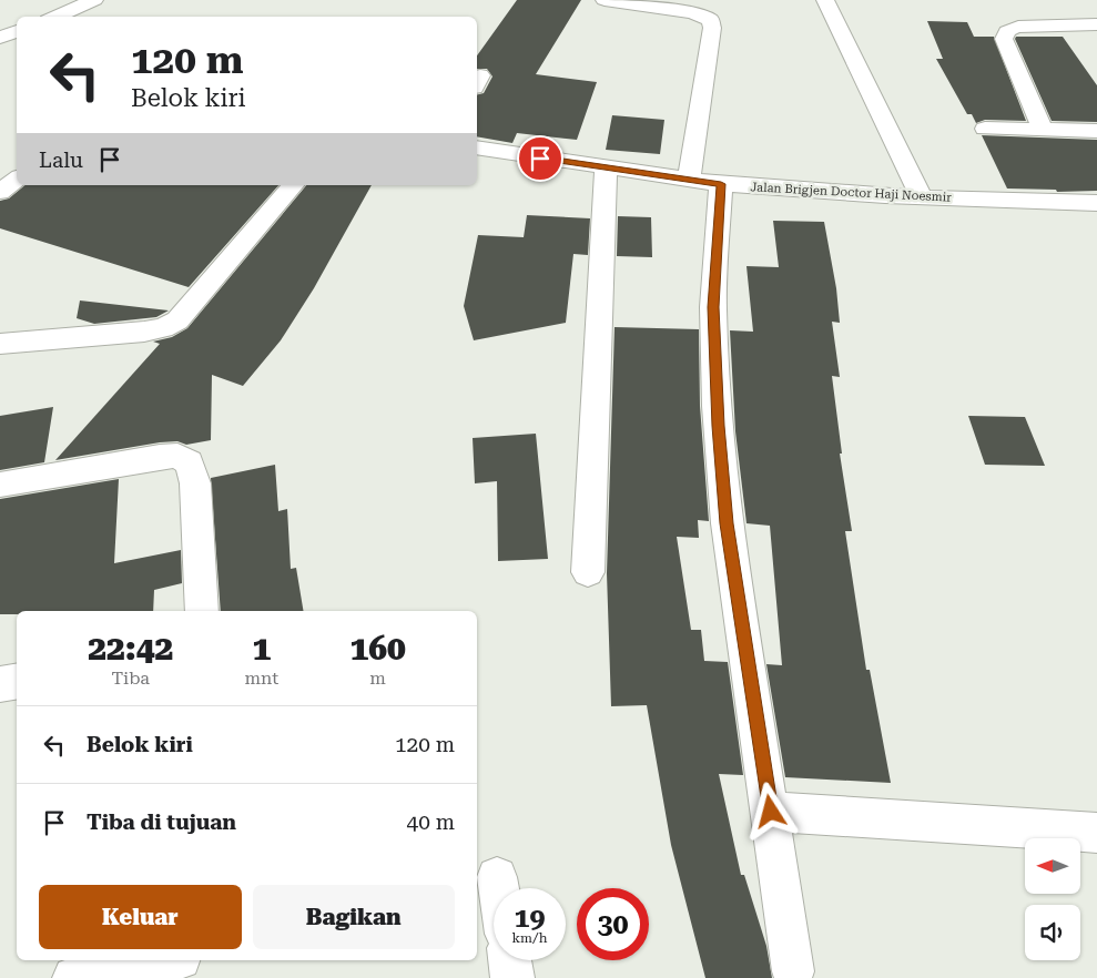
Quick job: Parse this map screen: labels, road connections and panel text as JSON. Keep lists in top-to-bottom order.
{
  "streets": {
    "street": ["Jalan Brigjen Doctor Haji Noesmir"]
  },
  "north": "left",
  "page": {
    "turn": ["120 m", "Belok kiri"],
    "then": "Lalu",
    "eta": [
      "22:42",
      "Tiba",
      "1",
      "mnt",
      "160",
      "m"
    ],
    "list": [
      {
        "name": "Belok kiri",
        "value": "120 m"
      },
      {
        "name": "Tiba di tujuan",
        "value": "40 m"
      }
    ],
    "buttons": ["Keluar", "Bagikan"],
    "speed": "19 km/h",
    "limit": "30"
  }
}
